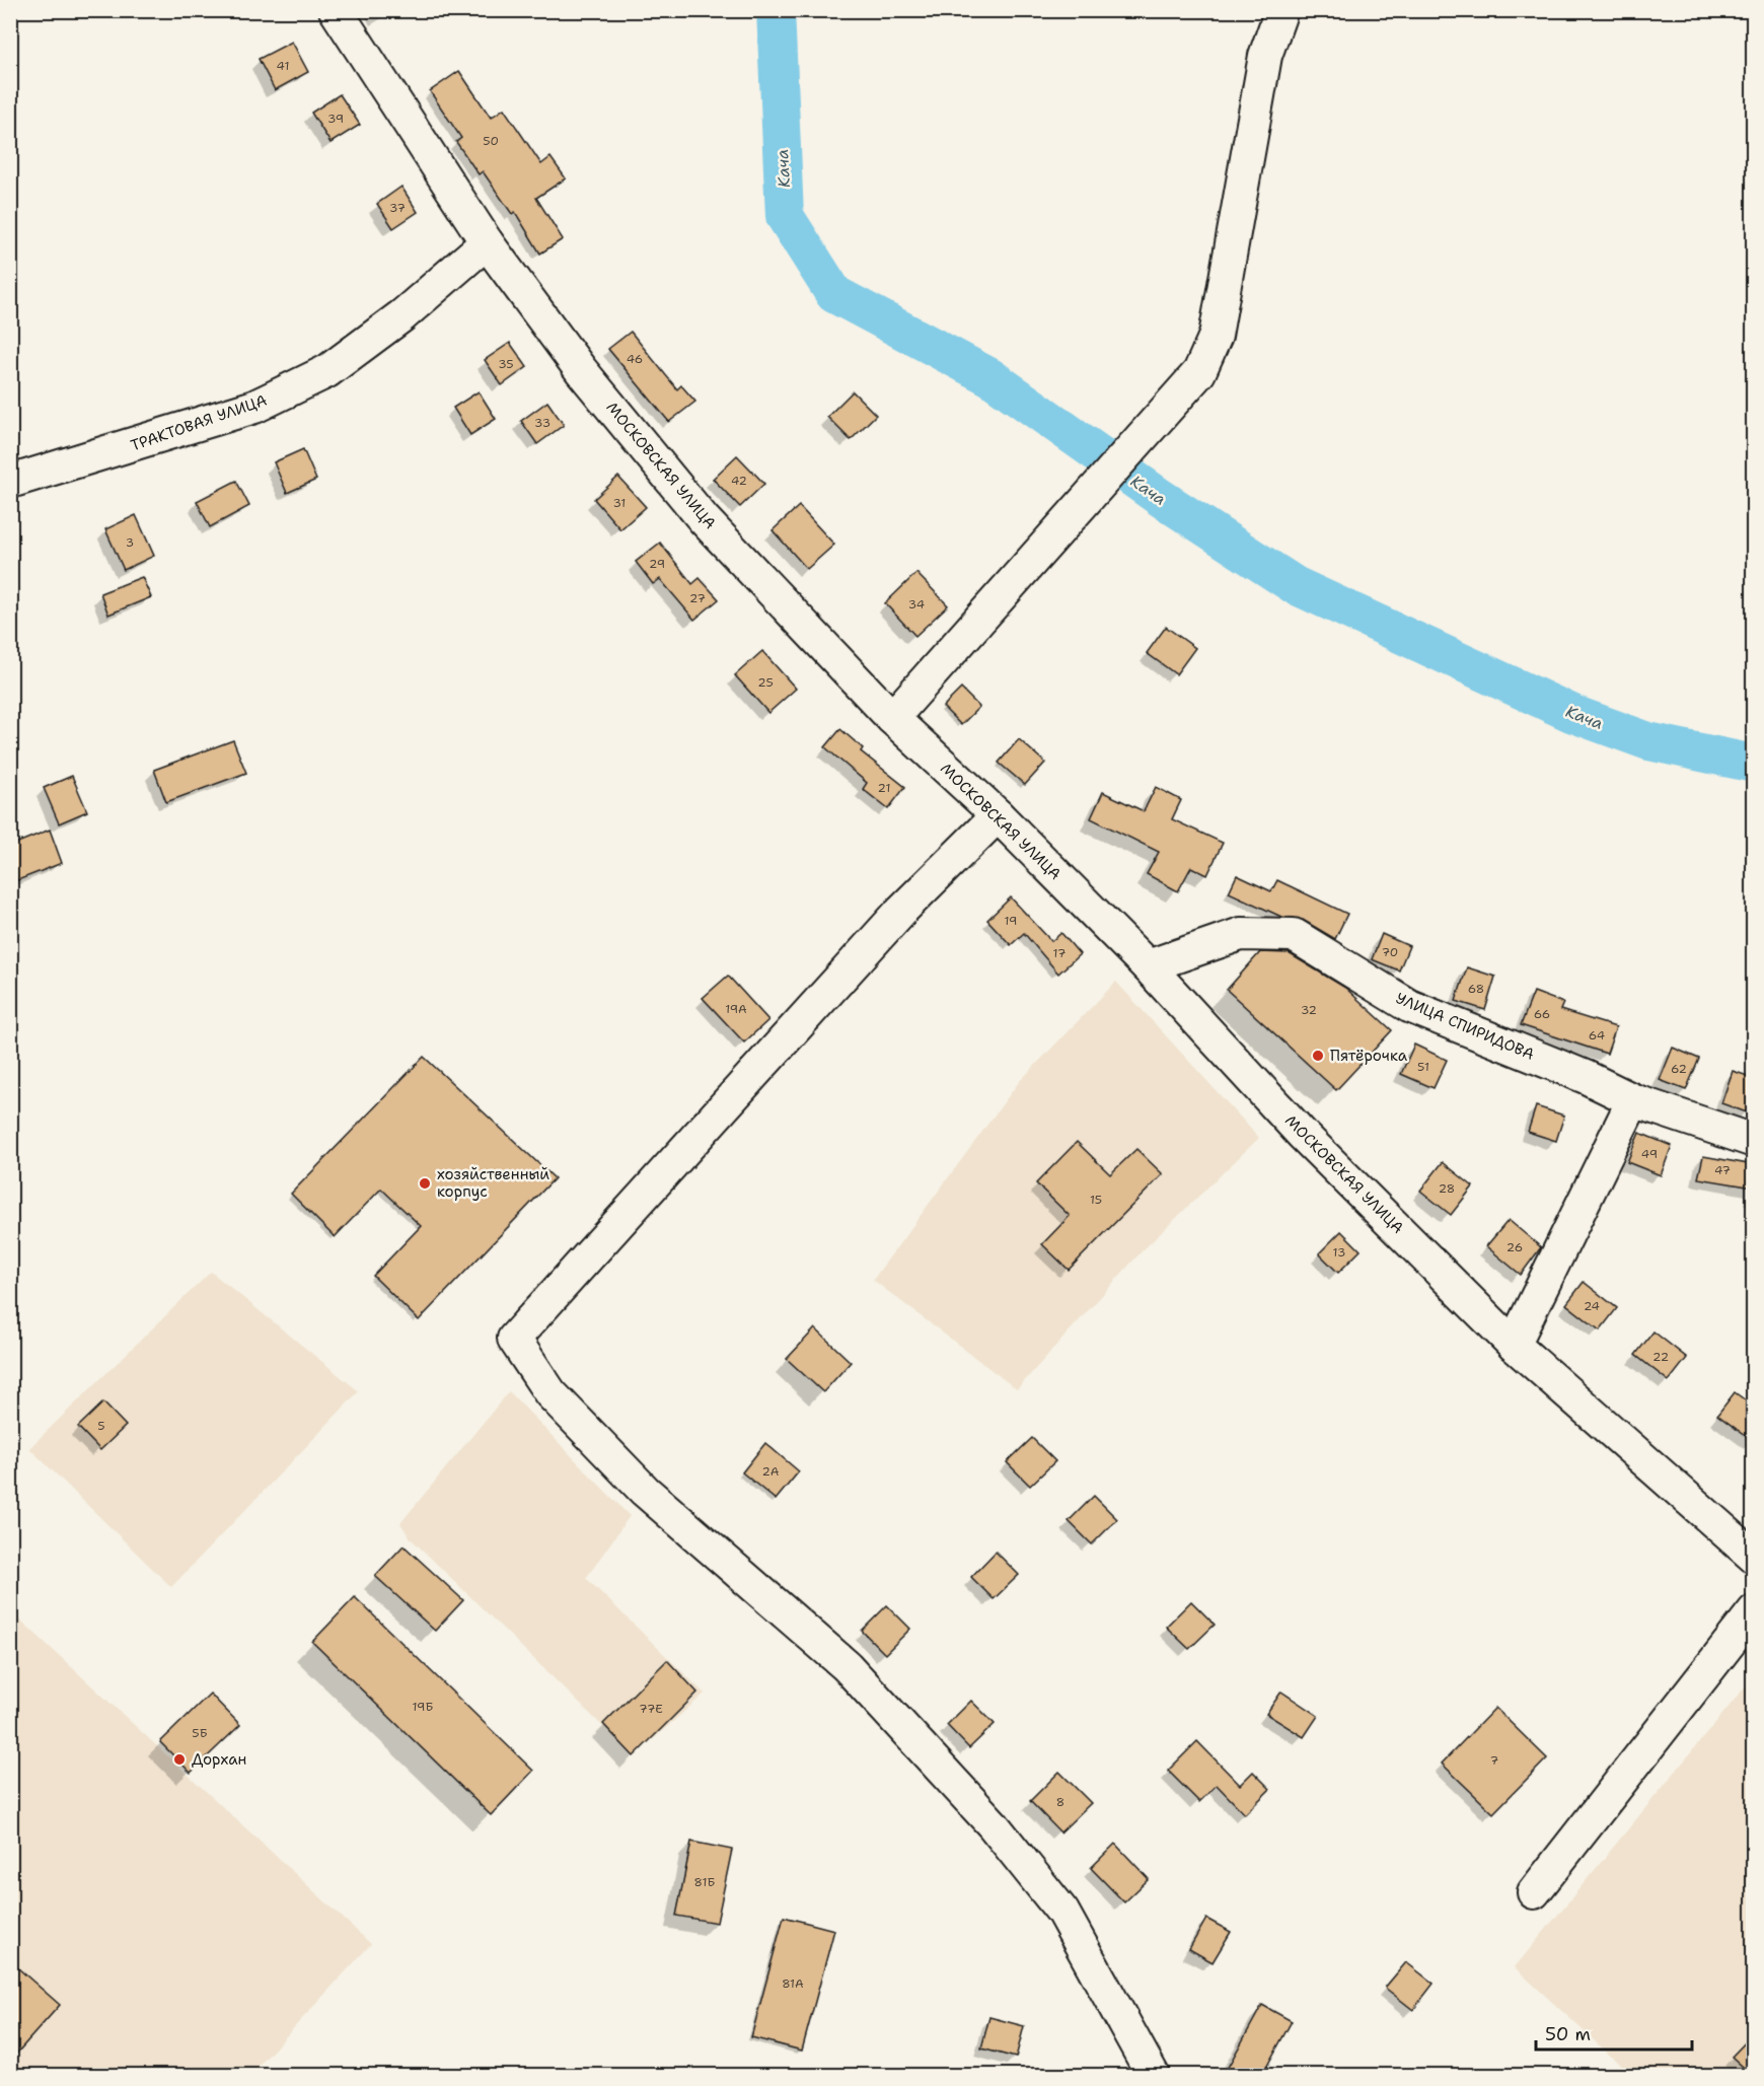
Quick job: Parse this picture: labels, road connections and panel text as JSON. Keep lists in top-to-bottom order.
{
  "streets": {
    "street": ["ТРАКТОВАЯ УЛИЦА", "МОСКОВСКАЯ УЛИЦА", "УЛИЦА СПИРИДОВА"]
  },
  "crossings": [
    ["ТРАКТОВАЯ УЛИЦА", "МОСКОВСКАЯ УЛИЦА"],
    ["МОСКОВСКАЯ УЛИЦА", "УЛИЦА СПИРИДОВА"]
  ],
  "water": ["Кача"],
  "places": ["Пятёрочка", "хозяйственный корпус", "Дорхан"],
  "house_numbers": [
    "41",
    "39",
    "50",
    "37",
    "46",
    "35",
    "33",
    "42",
    "31",
    "3",
    "29",
    "27",
    "34",
    "25",
    "21",
    "19",
    "70",
    "17",
    "68",
    "19А",
    "32",
    "66",
    "64",
    "51",
    "62",
    "49",
    "47",
    "28",
    "15",
    "26",
    "13",
    "24",
    "22",
    "5",
    "2А",
    "19Б",
    "77Е",
    "5Б",
    "7",
    "8",
    "81Б",
    "81А"
  ],
  "scale_bar": "50 m"
}
